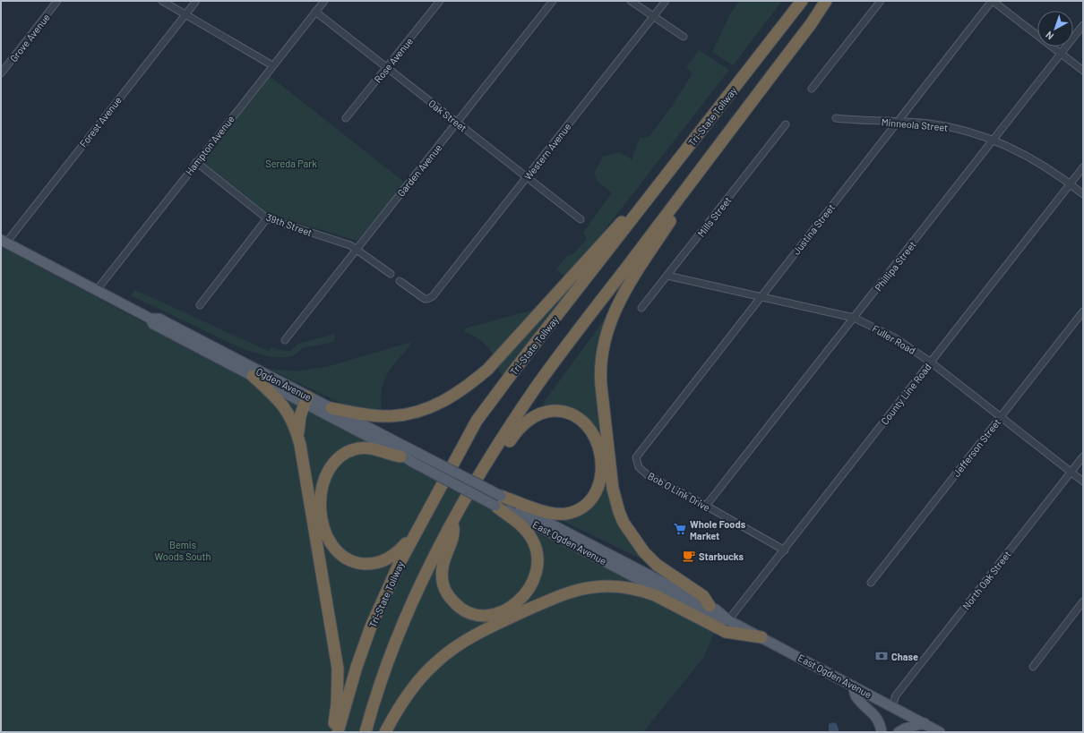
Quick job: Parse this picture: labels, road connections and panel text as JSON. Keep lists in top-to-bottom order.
{
  "streets": {
    "highway": ["Tri-State Tollway"],
    "main road": ["Ogden Avenue", "East Ogden Avenue"],
    "street": [
      "Grove Avenue",
      "Rose Avenue",
      "Oak Street",
      "Forest Avenue",
      "Minneola Street",
      "Hampton Avenue",
      "Western Avenue",
      "Garden Avenue",
      "Mills Street",
      "39th Street",
      "Justina Street",
      "Phillipa Street",
      "Fuller Road",
      "County Line Road",
      "Jefferson Street",
      "Bob O Link Drive",
      "North Oak Street"
    ]
  },
  "crossings": [
    ["Rose Avenue", "Oak Street"],
    ["Oak Street", "Hampton Avenue"],
    ["Oak Street", "Western Avenue"],
    ["Oak Street", "Garden Avenue"],
    ["Forest Avenue", "Ogden Avenue"],
    ["Minneola Street", "Justina Street"],
    ["Minneola Street", "Phillipa Street"],
    ["Minneola Street", "County Line Road"],
    ["Hampton Avenue", "39th Street"],
    ["Hampton Avenue", "Ogden Avenue"],
    ["Garden Avenue", "39th Street"],
    ["Mills Street", "Fuller Road"],
    ["Justina Street", "Fuller Road"],
    ["Justina Street", "Bob O Link Drive"],
    ["Phillipa Street", "Fuller Road"],
    ["Phillipa Street", "Bob O Link Drive"],
    ["Fuller Road", "County Line Road"],
    ["Fuller Road", "Jefferson Street"],
    ["Fuller Road", "North Oak Street"],
    ["Ogden Avenue", "East Ogden Avenue"],
    ["County Line Road", "Bob O Link Drive"],
    ["County Line Road", "East Ogden Avenue"],
    ["East Ogden Avenue", "North Oak Street"]
  ],
  "parks": ["Sereda Park", "Bemis Woods South"],
  "places": {
    "supermarket": ["Whole Foods Market"],
    "cafe": ["Starbucks"],
    "bank": ["Chase"]
  },
  "north": "bottom left"
}
